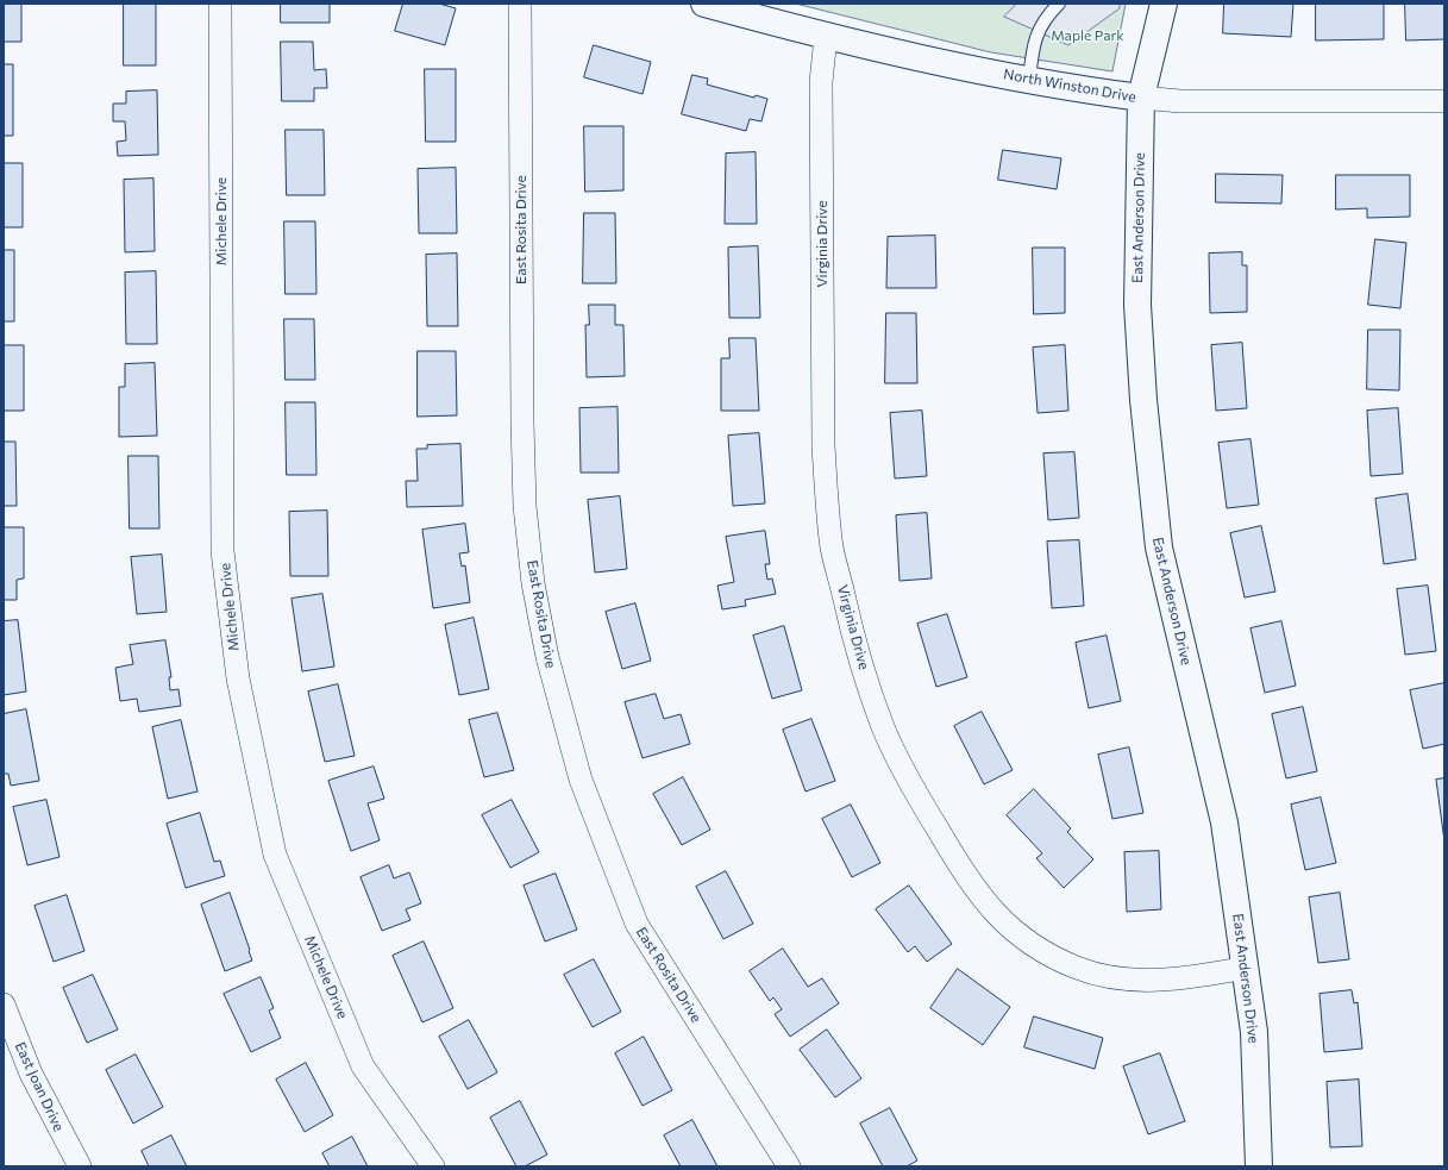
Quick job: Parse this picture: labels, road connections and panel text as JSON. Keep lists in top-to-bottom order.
{
  "streets": {
    "street": [
      "North Winston Drive",
      "East Anderson Drive",
      "Michele Drive",
      "East Rosita Drive",
      "Virginia Drive",
      "East Joan Drive"
    ]
  },
  "crossings": [
    ["North Winston Drive", "East Anderson Drive"],
    ["North Winston Drive", "Virginia Drive"],
    ["East Anderson Drive", "Virginia Drive"]
  ],
  "parks": ["Maple Park"]
}
